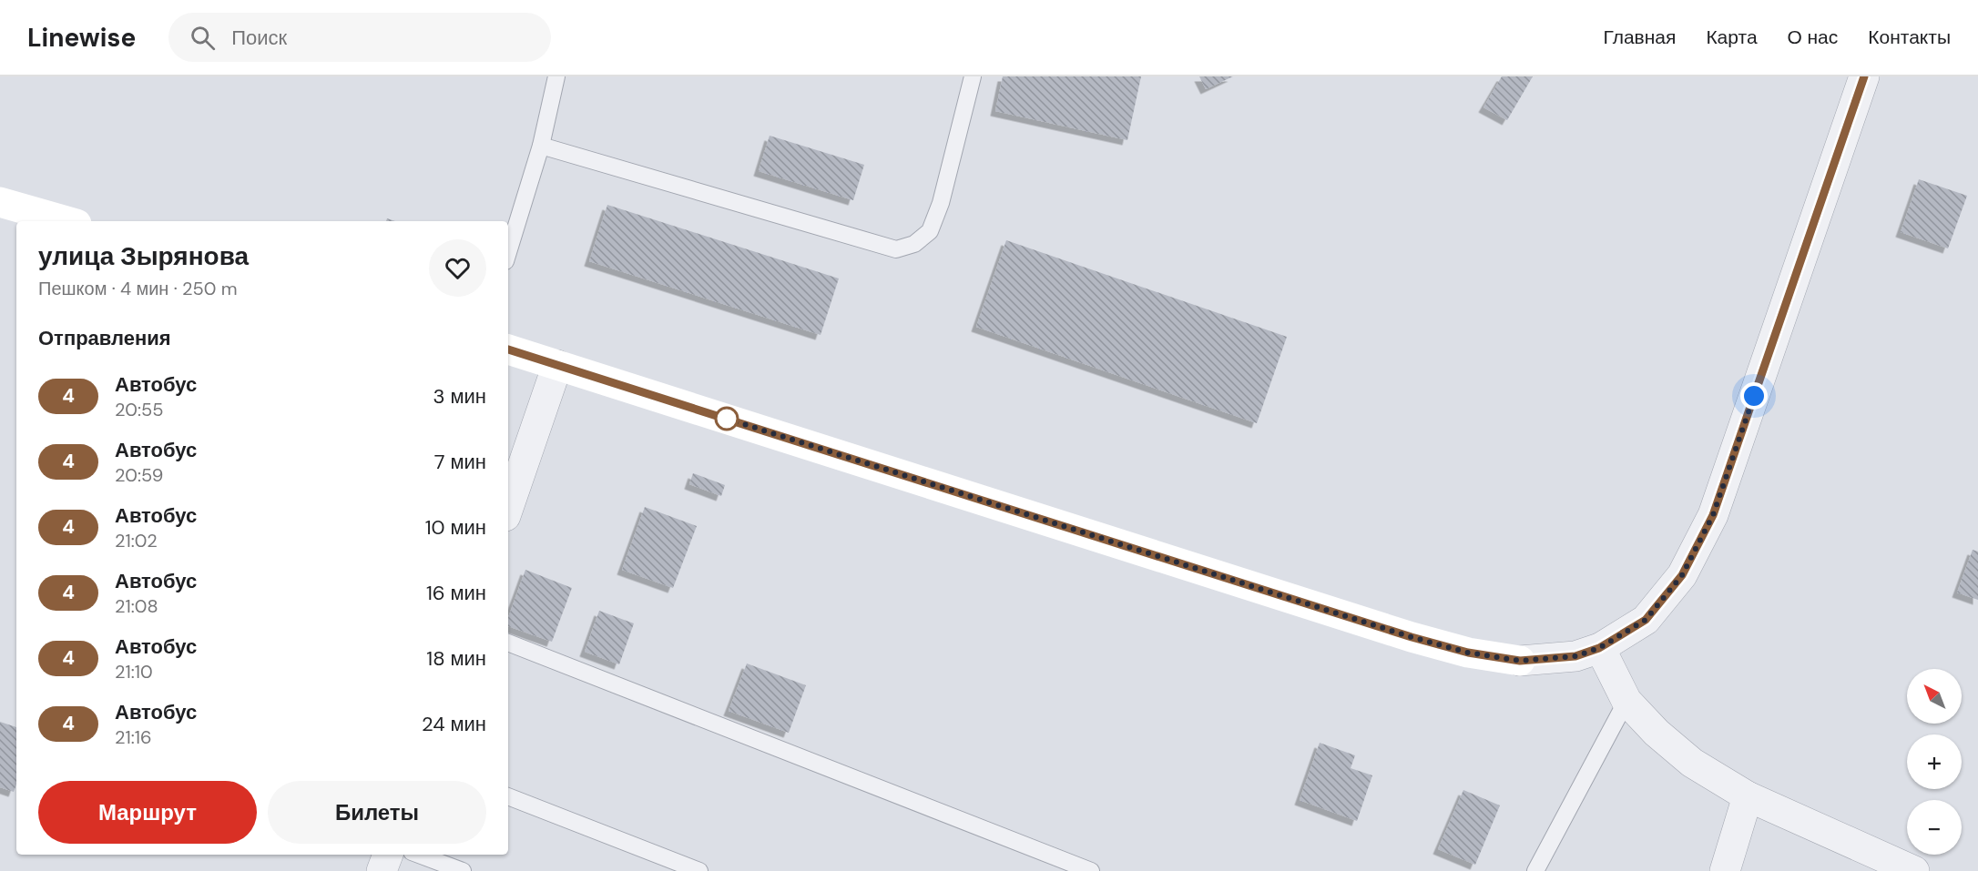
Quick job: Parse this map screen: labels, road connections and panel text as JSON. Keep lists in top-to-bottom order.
{
  "lines": ["bus line 4"],
  "north": "top left",
  "page": {
    "header": "Linewise",
    "search": "Поиск",
    "nav": [
      "Главная",
      "Карта",
      "О нас",
      "Контакты"
    ],
    "heading": [
      ["улица Зырянова", "Пешком · 4 мин · 250 m"],
      "Отправления"
    ],
    "list": [
      {
        "mark": "4",
        "name": "Автобус",
        "note": "20:55",
        "value": "3 мин"
      },
      {
        "mark": "4",
        "name": "Автобус",
        "note": "20:59",
        "value": "7 мин"
      },
      {
        "mark": "4",
        "name": "Автобус",
        "note": "21:02",
        "value": "10 мин"
      },
      {
        "mark": "4",
        "name": "Автобус",
        "note": "21:08",
        "value": "16 мин"
      },
      {
        "mark": "4",
        "name": "Автобус",
        "note": "21:10",
        "value": "18 мин"
      },
      {
        "mark": "4",
        "name": "Автобус",
        "note": "21:16",
        "value": "24 мин"
      }
    ],
    "map_buttons": ["+", "−"],
    "buttons": ["Маршрут", "Билеты"]
  }
}
